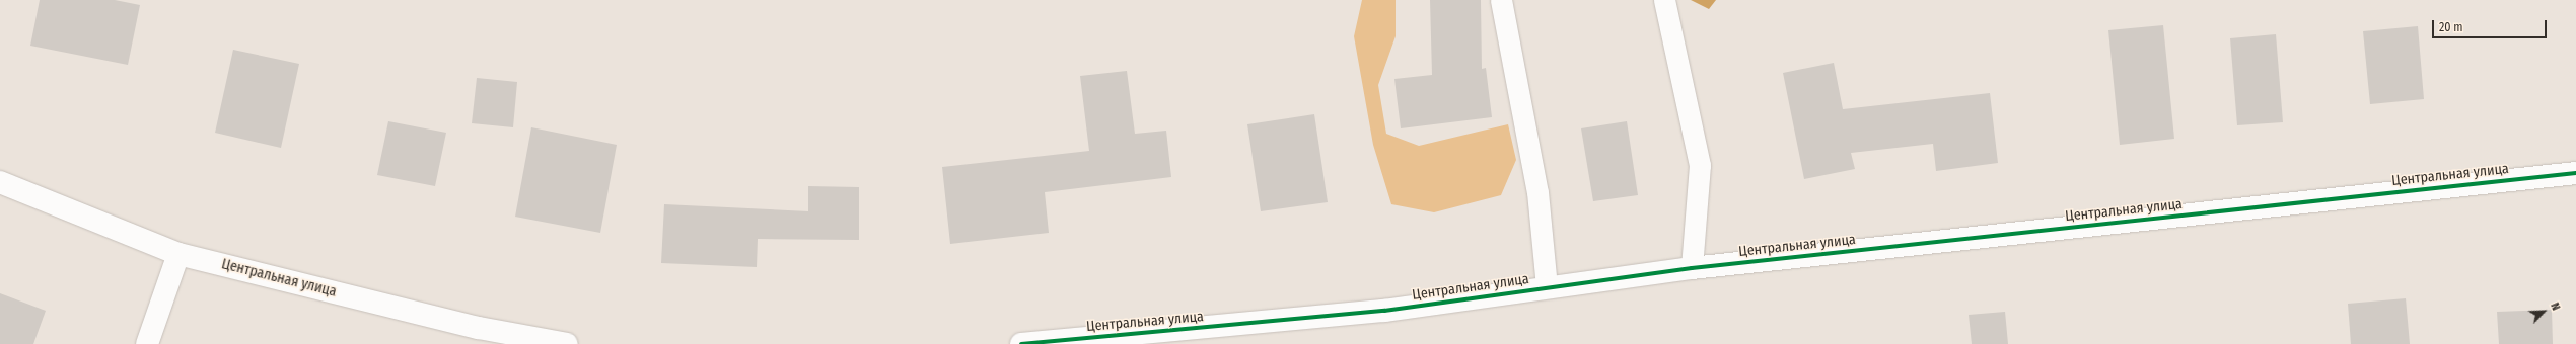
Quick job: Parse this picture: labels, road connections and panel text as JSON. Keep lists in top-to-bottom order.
{
  "streets": {
    "street": ["Центральная улица"]
  },
  "scale_bar": "20 m",
  "north": "top right"
}
